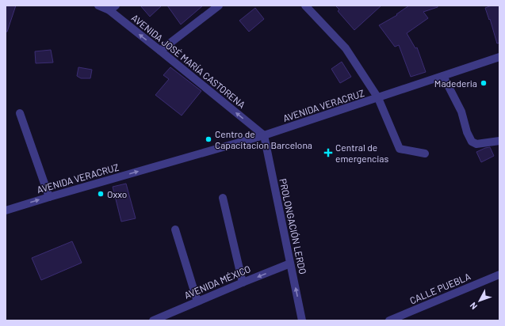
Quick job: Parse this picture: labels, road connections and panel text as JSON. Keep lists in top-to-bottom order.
{
  "streets": {
    "street": [
      "AVENIDA JOSÉ MARÍA CASTORENA",
      "AVENIDA VERACRUZ",
      "PROLONGACIÓN LERDO",
      "AVENIDA MÉXICO",
      "CALLE PUEBLA"
    ]
  },
  "crossings": [
    ["AVENIDA JOSÉ MARÍA CASTORENA", "AVENIDA VERACRUZ"],
    ["AVENIDA JOSÉ MARÍA CASTORENA", "PROLONGACIÓN LERDO"],
    ["AVENIDA VERACRUZ", "PROLONGACIÓN LERDO"],
    ["PROLONGACIÓN LERDO", "AVENIDA MÉXICO"]
  ],
  "one_way": ["AVENIDA JOSÉ MARÍA CASTORENA", "AVENIDA VERACRUZ"],
  "places": {
    "other": ["Madederia", "Centro de Capacitacion Barcelona", "Oxxo"],
    "health": ["Central de emergencias"]
  },
  "north": "bottom left"
}
